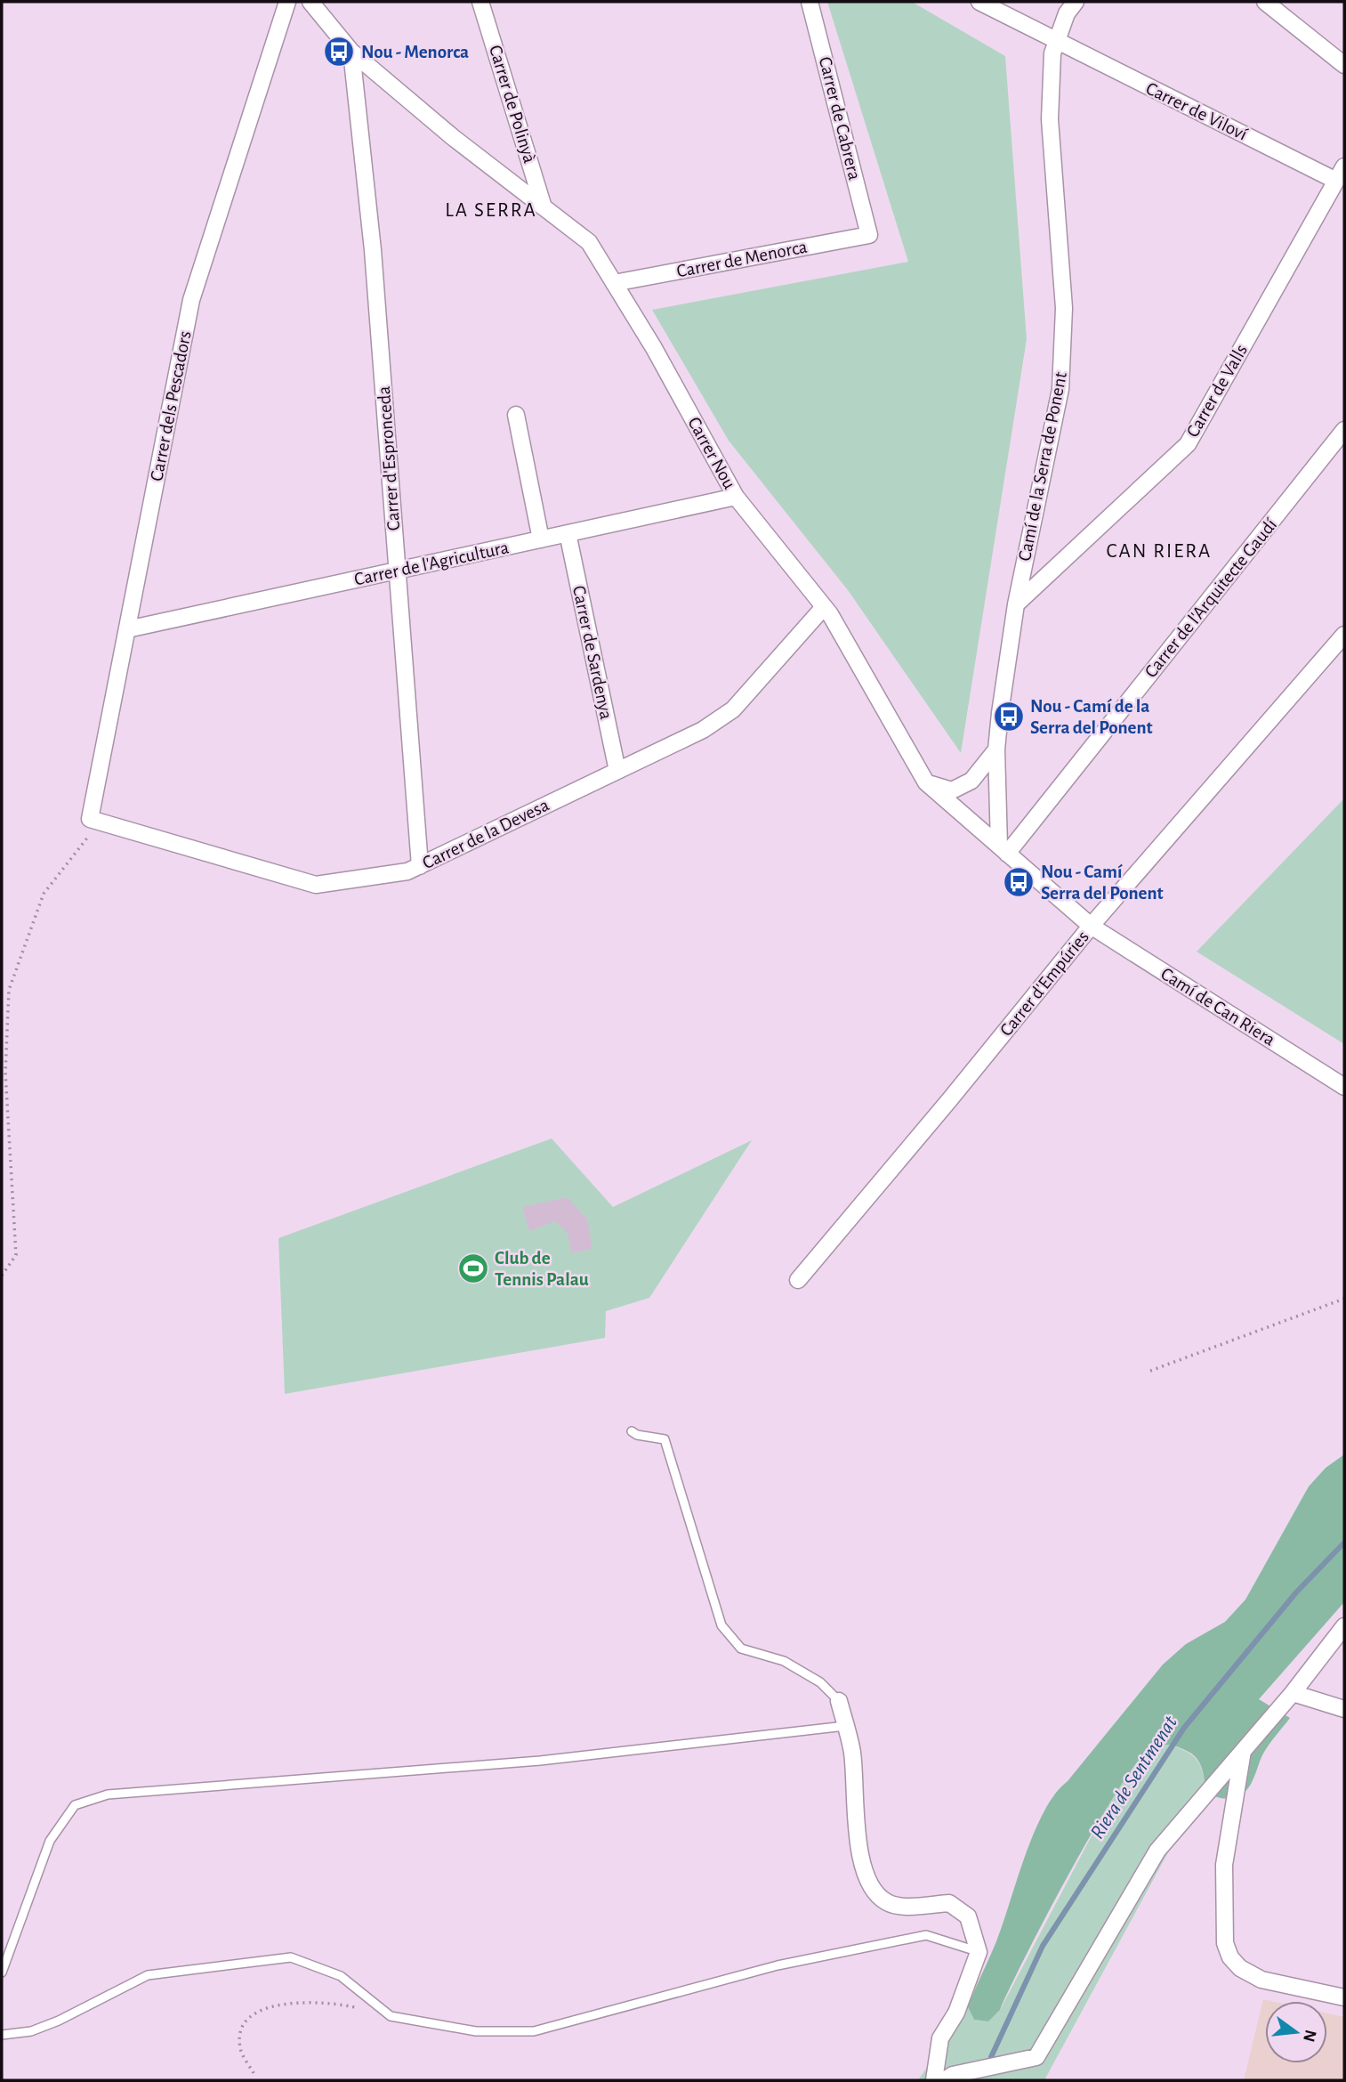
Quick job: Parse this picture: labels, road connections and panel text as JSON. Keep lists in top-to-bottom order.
{
  "streets": {
    "street": [
      "Carrer de Polinyà",
      "Carrer de Viloví",
      "Carrer de Cabrera",
      "Carrer de Menorca",
      "Carrer de Valls",
      "Carrer dels Pescadors",
      "Carrer Nou",
      "Carrer d'Espronceda",
      "Camí de la Serra de Ponent",
      "Carrer de l'Agricultura",
      "Carrer de l'Arquitecte Gaudí",
      "Carrer de Sardenya",
      "Carrer de la Devesa",
      "Carrer d'Empúries",
      "Camí de Can Riera"
    ]
  },
  "crossings": [
    ["Carrer de Polinyà", "Carrer Nou"],
    ["Carrer de Viloví", "Carrer de Valls"],
    ["Carrer de Viloví", "Camí de la Serra de Ponent"],
    ["Carrer de Cabrera", "Carrer de Menorca"],
    ["Carrer de Menorca", "Carrer Nou"],
    ["Carrer de Valls", "Camí de la Serra de Ponent"],
    ["Carrer dels Pescadors", "Carrer de l'Agricultura"],
    ["Carrer dels Pescadors", "Carrer de la Devesa"],
    ["Carrer Nou", "Carrer d'Espronceda"],
    ["Carrer Nou", "Camí de la Serra de Ponent"],
    ["Carrer Nou", "Carrer de l'Agricultura"],
    ["Carrer Nou", "Carrer de l'Arquitecte Gaudí"],
    ["Carrer Nou", "Carrer de la Devesa"],
    ["Carrer Nou", "Carrer d'Empúries"],
    ["Carrer Nou", "Camí de Can Riera"],
    ["Carrer d'Espronceda", "Carrer de l'Agricultura"],
    ["Carrer d'Espronceda", "Carrer de la Devesa"],
    ["Camí de la Serra de Ponent", "Carrer de l'Arquitecte Gaudí"],
    ["Carrer de l'Agricultura", "Carrer de Sardenya"],
    ["Carrer de Sardenya", "Carrer de la Devesa"],
    ["Carrer d'Empúries", "Camí de Can Riera"]
  ],
  "districts": ["LA SERRA", "CAN RIERA"],
  "water": ["Riera de Sentmenat"],
  "places": {
    "bus stop": ["Nou - Menorca", "Nou - Camí de la Serra del Ponent", "Nou - Camí Serra del Ponent"],
    "sports": ["Club de Tennis Palau"]
  },
  "north": "right"
}
